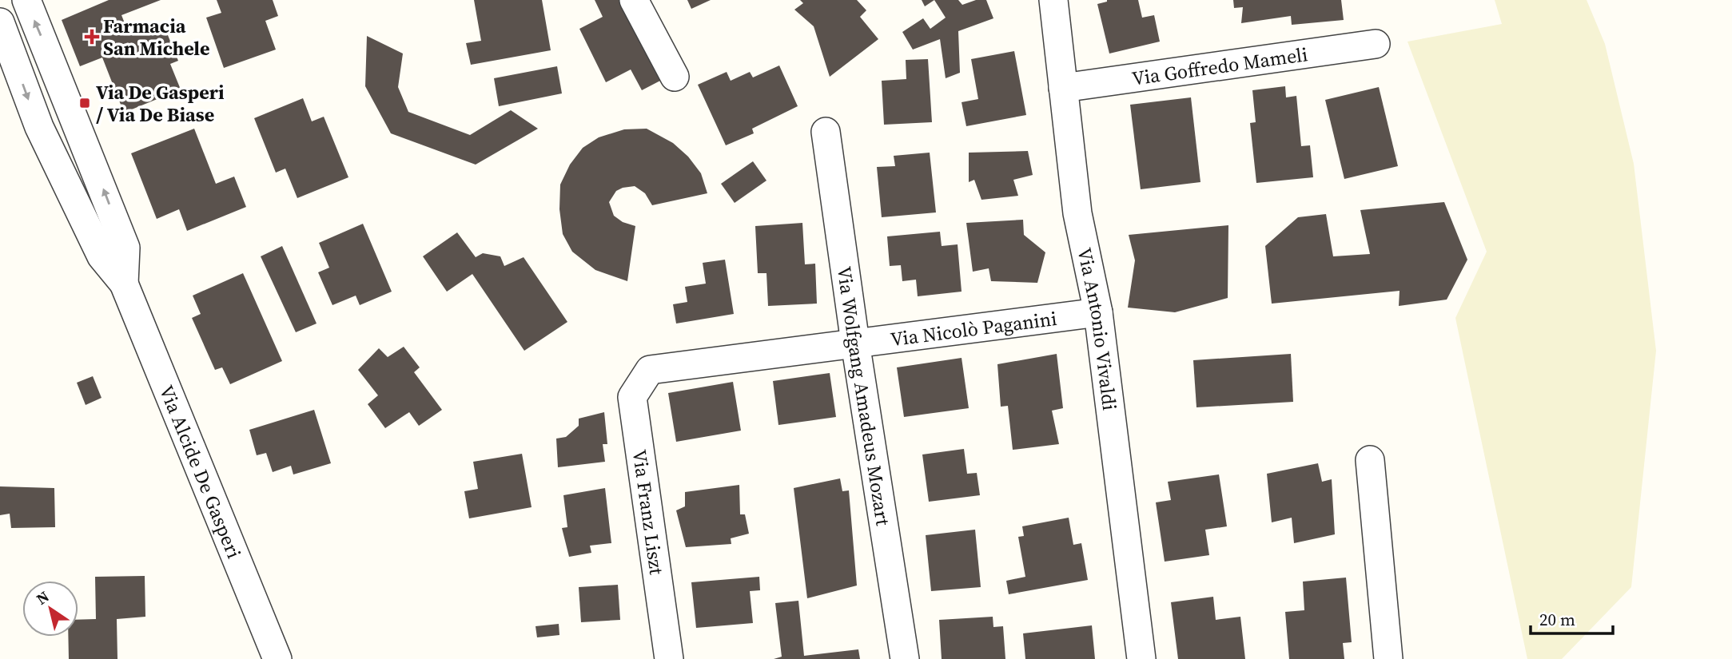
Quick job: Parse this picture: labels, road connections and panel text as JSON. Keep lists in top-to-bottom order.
{
  "streets": {
    "street": [
      "Via Goffredo Mameli",
      "Via Nicolò Paganini",
      "Via Antonio Vivaldi",
      "Via Wolfgang Amadeus Mozart",
      "Via Alcide De Gasperi",
      "Via Franz Liszt"
    ]
  },
  "crossings": [
    ["Via Goffredo Mameli", "Via Antonio Vivaldi"],
    ["Via Nicolò Paganini", "Via Antonio Vivaldi"],
    ["Via Nicolò Paganini", "Via Wolfgang Amadeus Mozart"],
    ["Via Nicolò Paganini", "Via Franz Liszt"]
  ],
  "places": {
    "health": ["Farmacia San Michele"],
    "transit": ["Via De Gasperi / Via De Biase"]
  },
  "scale_bar": "20 m",
  "north": "top left"
}
